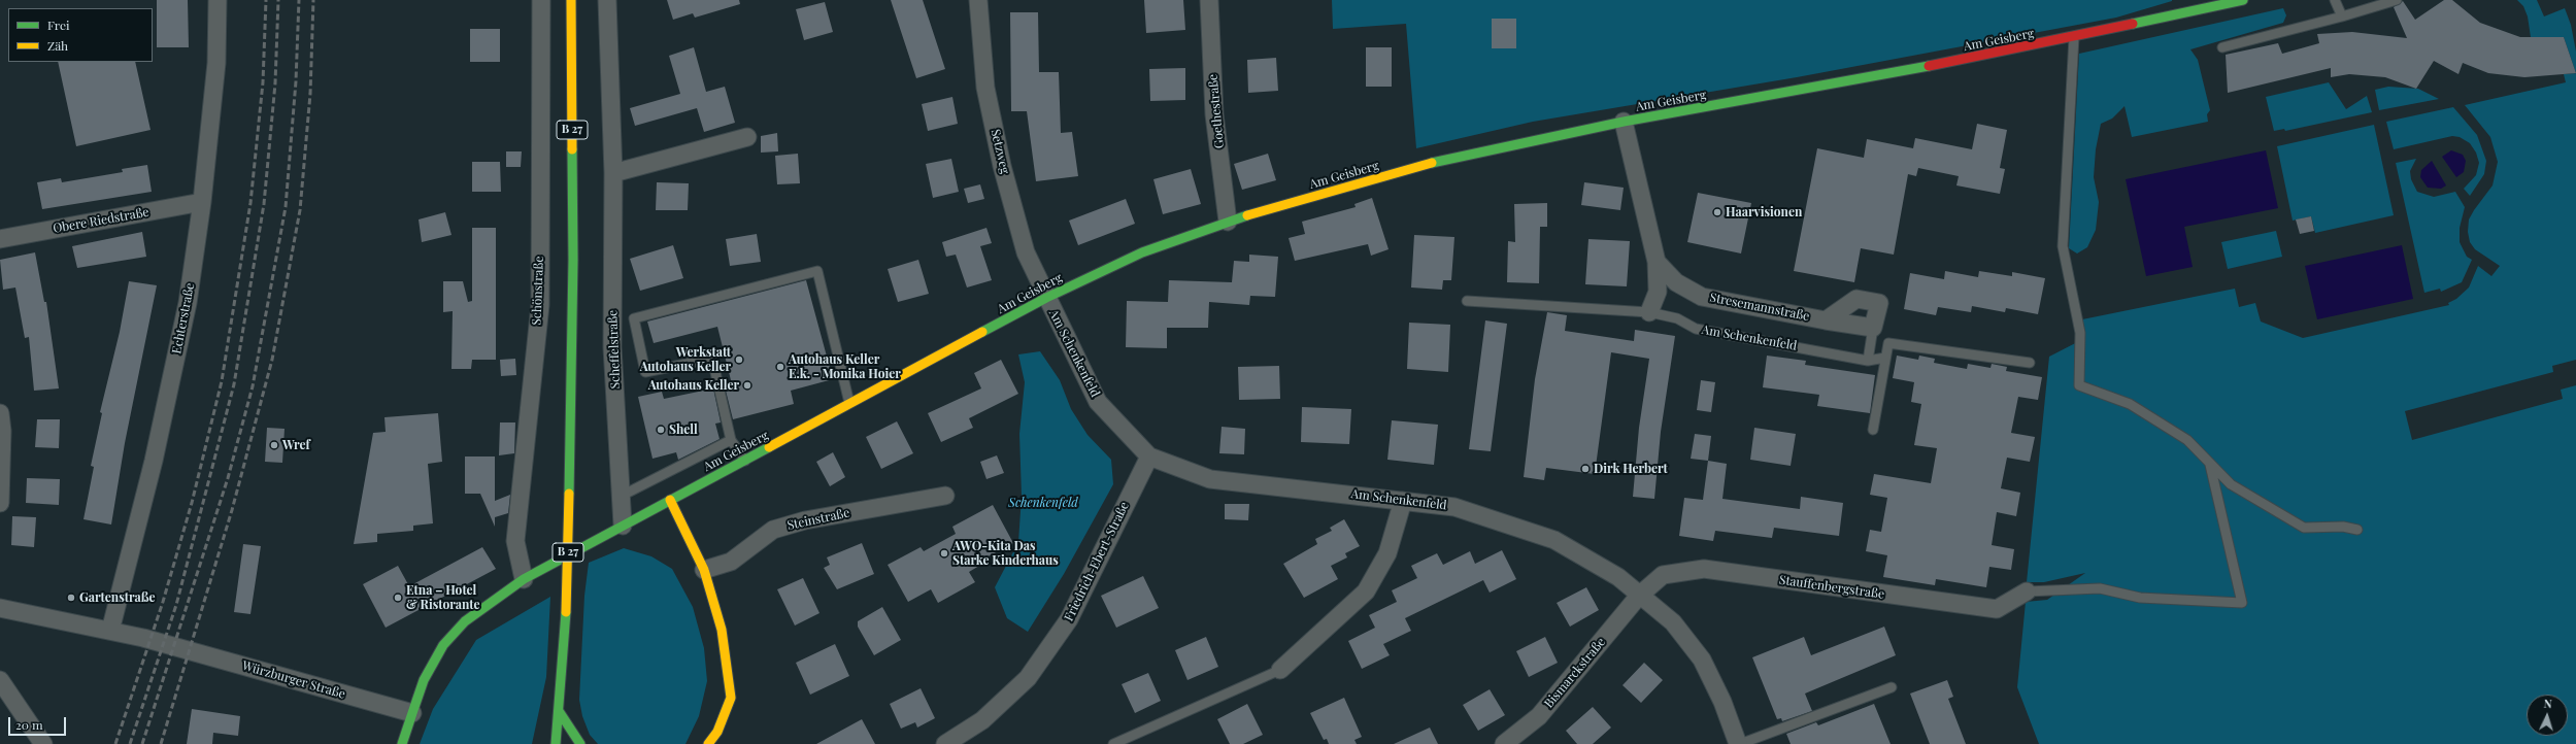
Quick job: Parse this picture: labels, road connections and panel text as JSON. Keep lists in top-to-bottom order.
{
  "streets": {
    "street": [
      "Am Geisberg",
      "Goethestraße",
      "B 27",
      "Setzweg",
      "Obere Riedstraße",
      "Schönstraße",
      "Stresemannstraße",
      "Echterstraße",
      "Am Schenkenfeld",
      "Scheffelstraße",
      "Steinstraße",
      "Friedrich-Ebert-Straße",
      "Stauffenbergstraße",
      "Bismarckstraße",
      "Würzburger Straße"
    ]
  },
  "crossings": [
    ["Am Geisberg", "Goethestraße"],
    ["Am Geisberg", "Setzweg"],
    ["Am Geisberg", "Schönstraße"],
    ["Am Geisberg", "Am Schenkenfeld"],
    ["Am Geisberg", "Scheffelstraße"],
    ["Setzweg", "Am Schenkenfeld"],
    ["Obere Riedstraße", "Echterstraße"],
    ["Echterstraße", "Würzburger Straße"],
    ["Am Schenkenfeld", "Friedrich-Ebert-Straße"],
    ["Am Schenkenfeld", "Stauffenbergstraße"],
    ["Am Schenkenfeld", "Bismarckstraße"],
    ["Stauffenbergstraße", "Bismarckstraße"]
  ],
  "parks": ["Schenkenfeld"],
  "places": [
    "Haarvisionen",
    "Werkstatt Autohaus Keller",
    "Autohaus Keller E.k. - Monika Hoier",
    "Autohaus Keller",
    "Shell",
    "Wref",
    "Dirk Herbert",
    "AWO-Kita Das Starke Kinderhaus",
    "Gartenstraße",
    "Etna – Hotel & Ristorante"
  ],
  "legend": ["Frei", "Zäh"],
  "scale_bar": "20 m",
  "north": "top"
}
